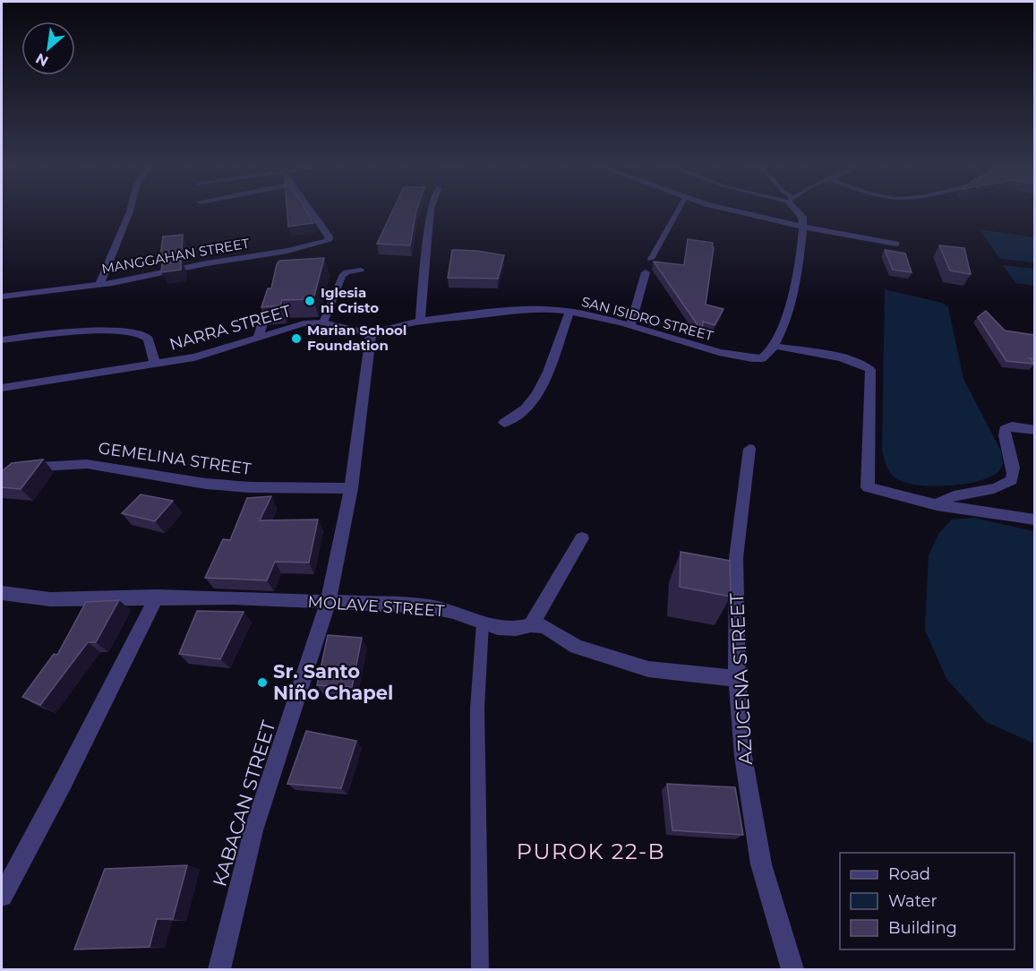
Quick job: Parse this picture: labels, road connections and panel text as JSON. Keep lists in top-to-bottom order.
{
  "streets": {
    "street": [
      "MANGGAHAN STREET",
      "SAN ISIDRO STREET",
      "NARRA STREET",
      "GEMELINA STREET",
      "MOLAVE STREET",
      "AZUCENA STREET",
      "KABACAN STREET"
    ]
  },
  "crossings": [
    ["SAN ISIDRO STREET", "NARRA STREET"],
    ["SAN ISIDRO STREET", "KABACAN STREET"],
    ["NARRA STREET", "KABACAN STREET"],
    ["GEMELINA STREET", "KABACAN STREET"],
    ["MOLAVE STREET", "AZUCENA STREET"],
    ["MOLAVE STREET", "KABACAN STREET"]
  ],
  "districts": ["PUROK 22-B"],
  "places": ["Iglesia ni Cristo", "Marian School Foundation", "Sr. Santo Niño Chapel"],
  "legend": ["Road", "Water", "Building"],
  "north": "bottom left"
}
